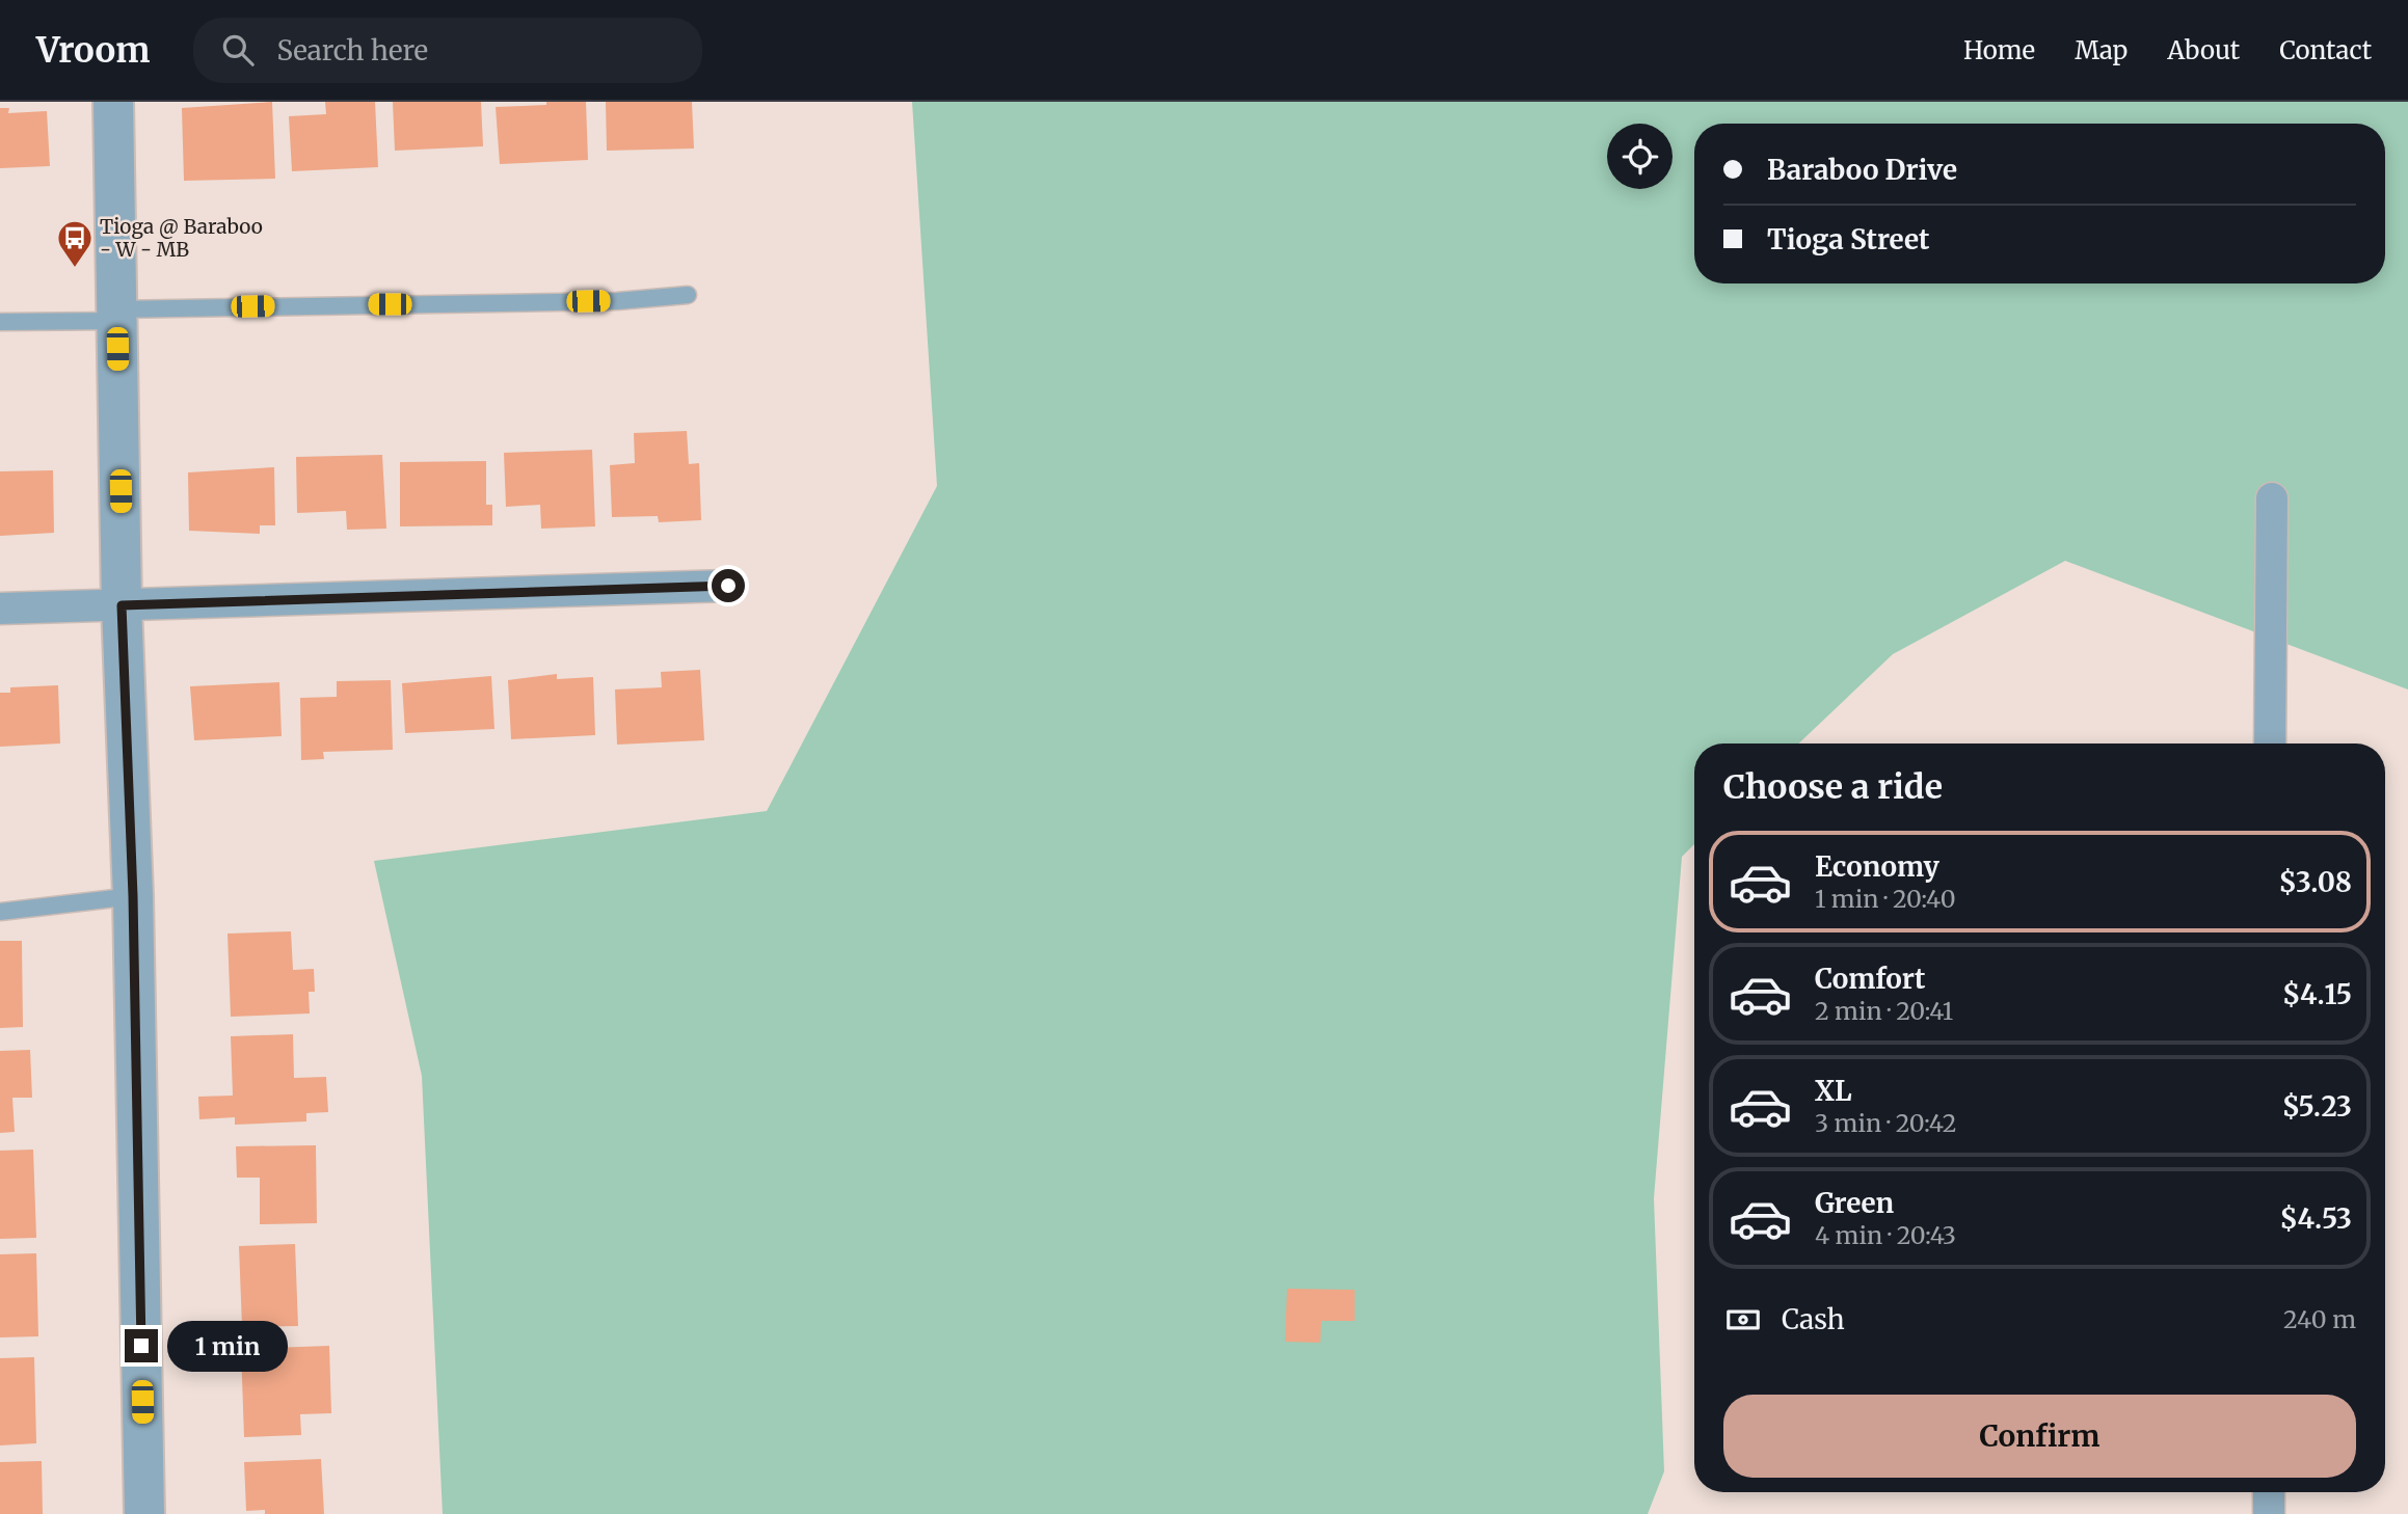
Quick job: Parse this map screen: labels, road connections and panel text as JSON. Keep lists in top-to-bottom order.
{
  "places": {
    "bus stop": ["Tioga @ Baraboo - W - MB"]
  },
  "page": {
    "header": "Vroom",
    "search": "Search here",
    "nav": [
      "Home",
      "Map",
      "About",
      "Contact"
    ],
    "banner": ["Baraboo Drive", "Tioga Street"],
    "heading": "Choose a ride",
    "list": [
      {
        "name": "Economy",
        "note": "1 min · 20:40",
        "value": "$3.08"
      },
      {
        "name": "Comfort",
        "note": "2 min · 20:41",
        "value": "$4.15"
      },
      {
        "name": "XL",
        "note": "3 min · 20:42",
        "value": "$5.23"
      },
      {
        "name": "Green",
        "note": "4 min · 20:43",
        "value": "$4.53"
      }
    ],
    "pay": ["Cash", "240 m"],
    "bubble": "1 min",
    "buttons": "Confirm"
  }
}
